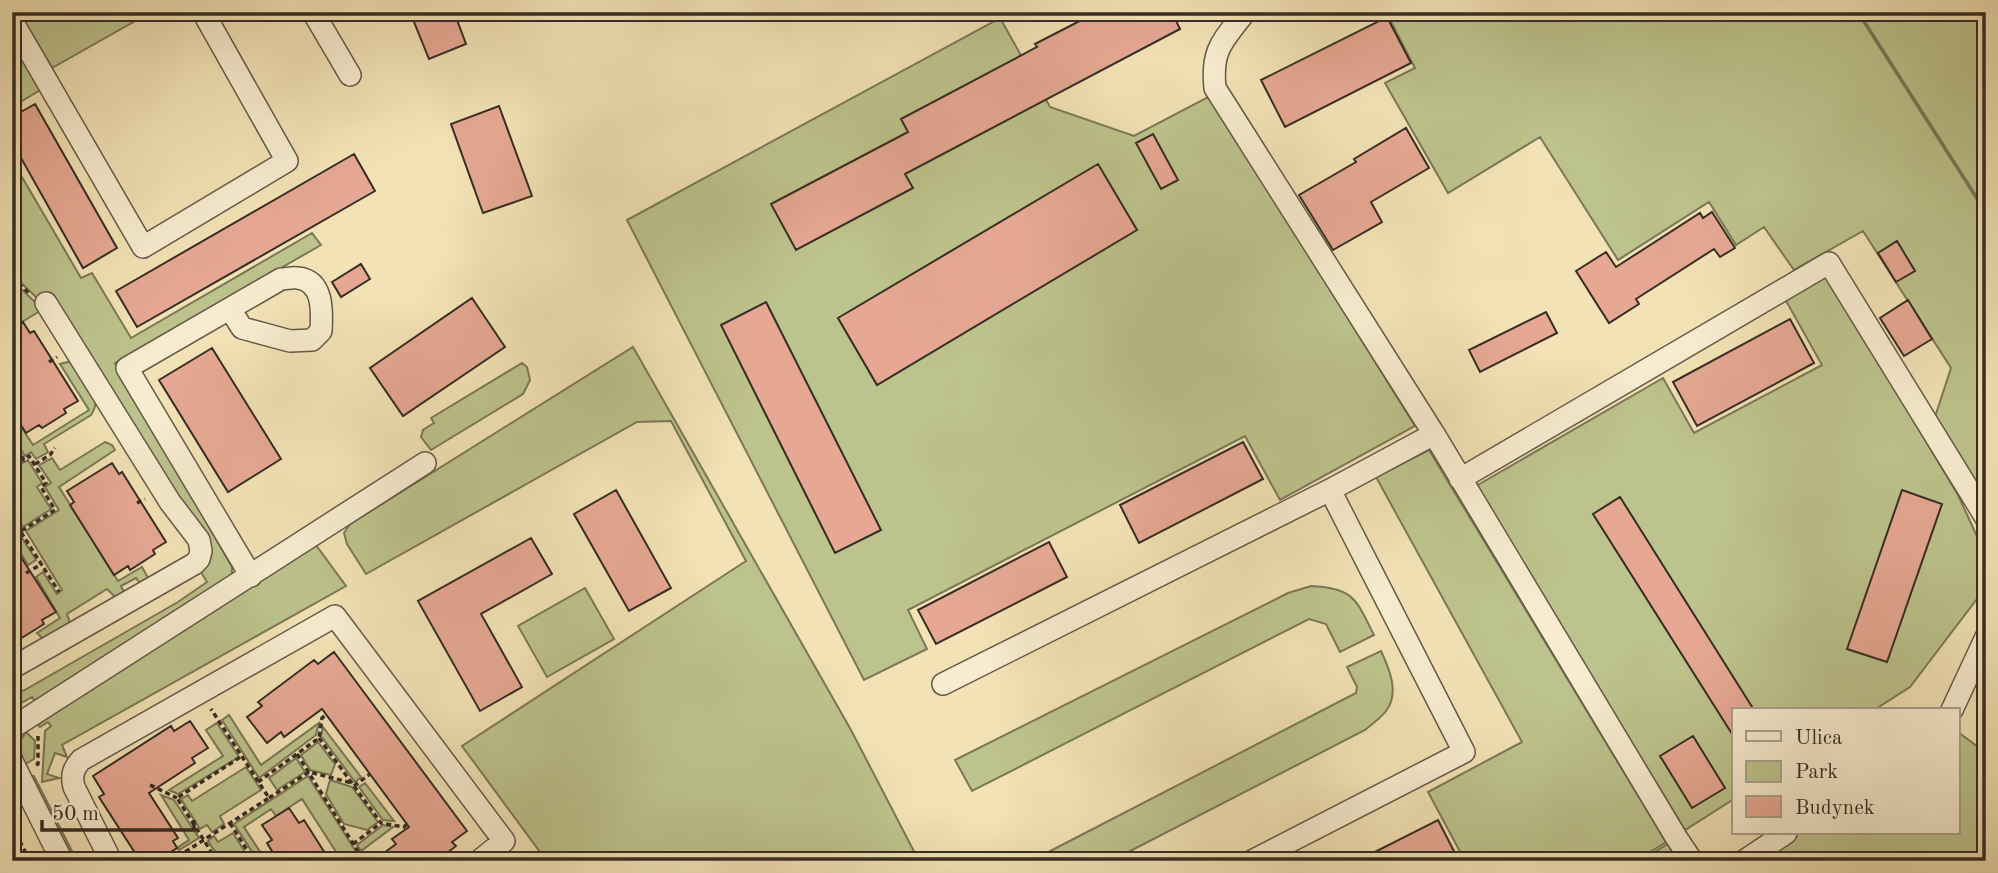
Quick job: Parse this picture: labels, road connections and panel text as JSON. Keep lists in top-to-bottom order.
{
  "legend": ["Ulica", "Park", "Budynek"],
  "scale_bar": "50 m"
}
